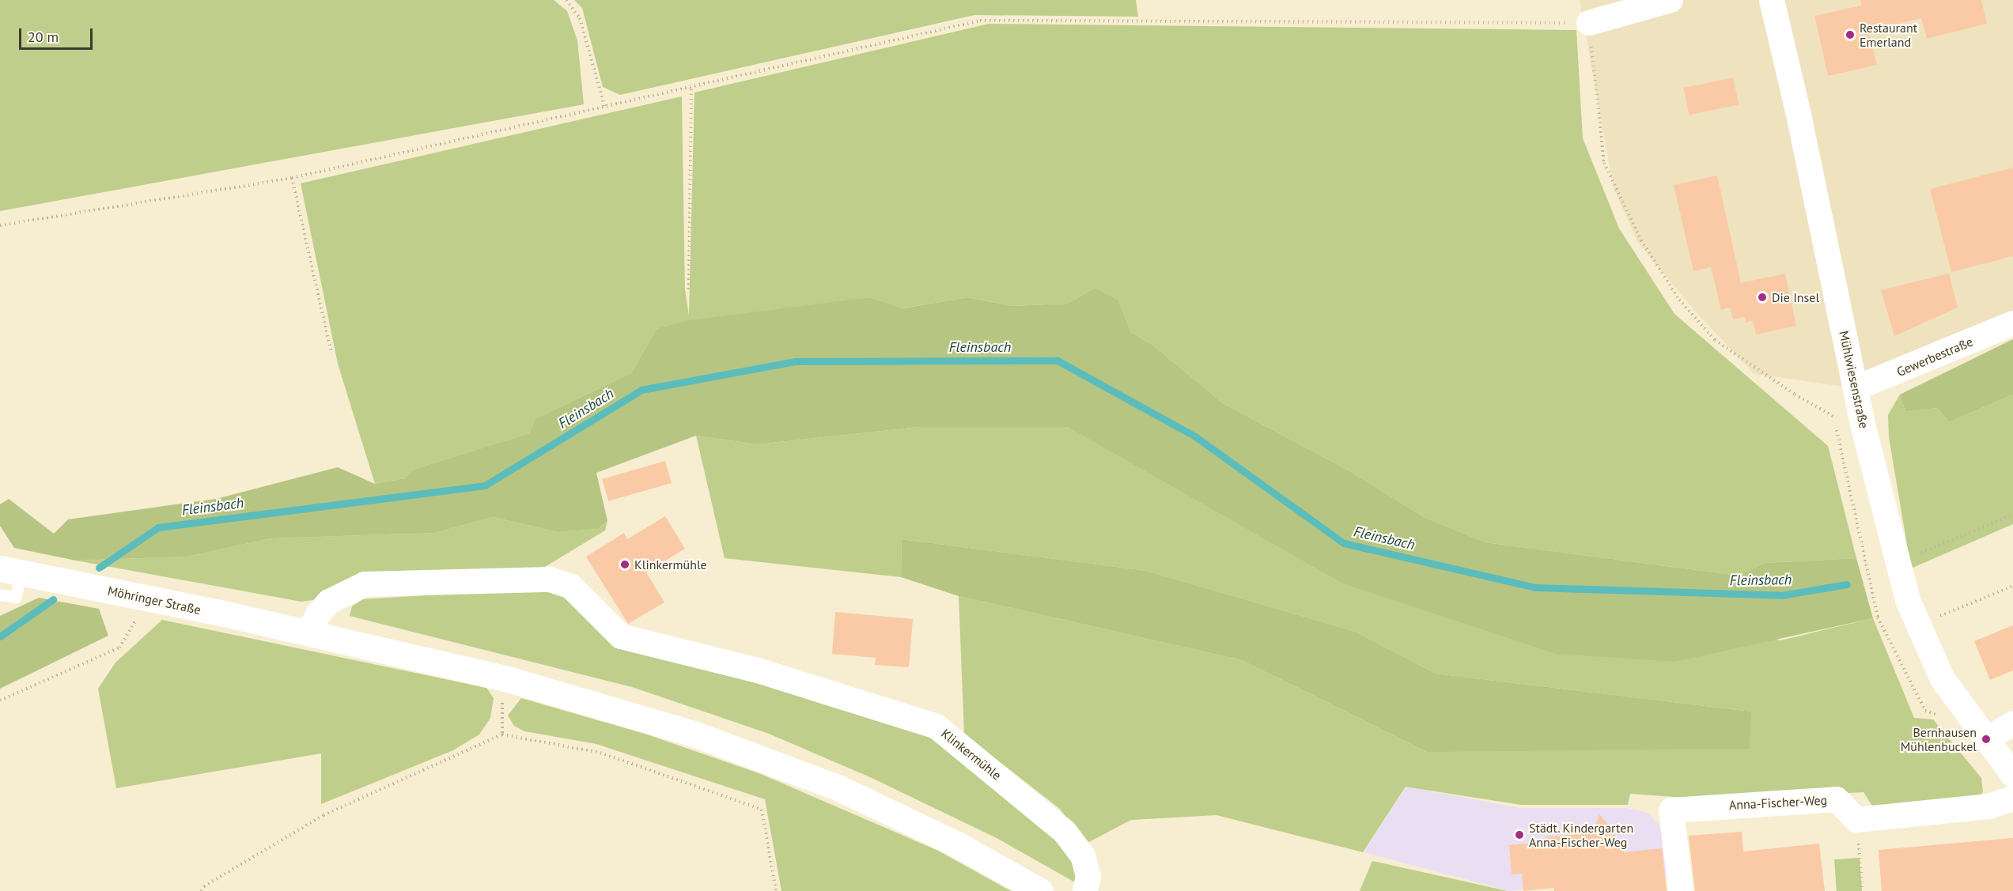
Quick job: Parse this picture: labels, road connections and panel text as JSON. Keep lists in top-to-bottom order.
{
  "streets": {
    "main road": ["Möhringer Straße"],
    "street": [
      "Gewerbestraße",
      "Mühlwiesenstraße",
      "Klinkermühle",
      "Anna-Fischer-Weg"
    ]
  },
  "crossings": [
    ["Gewerbestraße", "Mühlwiesenstraße"],
    ["Möhringer Straße", "Klinkermühle"]
  ],
  "water": ["Fleinsbach"],
  "places": [
    "Restaurant Emerland",
    "Die Insel",
    "Klinkermühle",
    "Bernhausen Mühlenbuckel",
    "Städt. Kindergarten Anna-Fischer-Weg"
  ],
  "scale_bar": "20 m"
}
